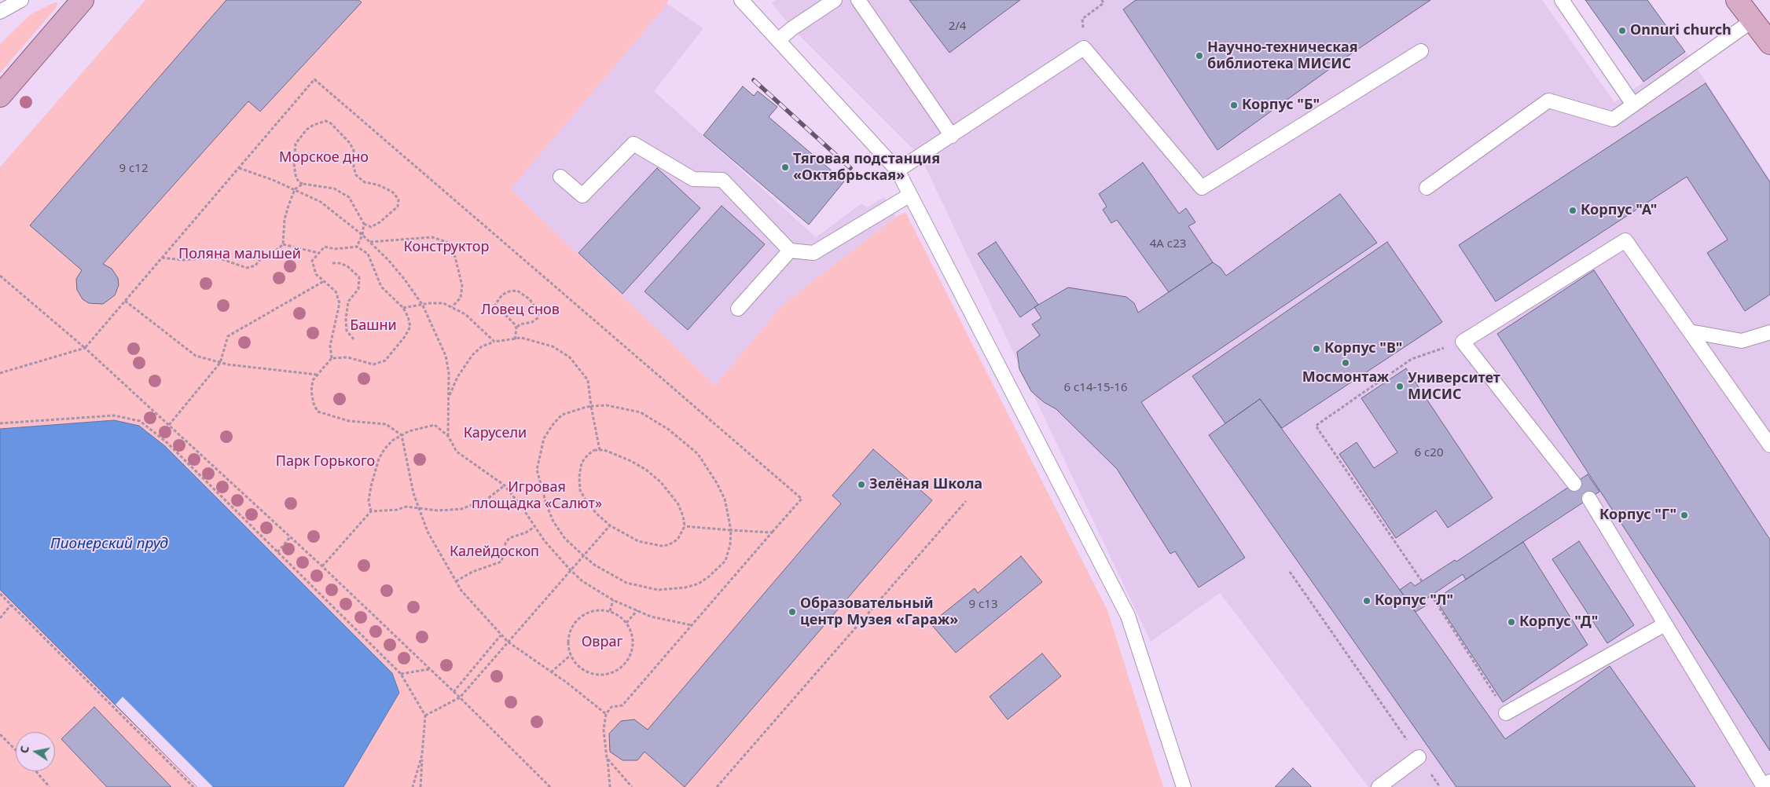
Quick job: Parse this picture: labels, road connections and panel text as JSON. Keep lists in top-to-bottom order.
{
  "water": ["Пионерский пруд"],
  "parks": [
    "Морское дно",
    "Конструктор",
    "Поляна малышей",
    "Ловец снов",
    "Башни",
    "Карусели",
    "Парк Горького",
    "Игровая площадка «Салют»",
    "Калейдоскоп",
    "Овраг"
  ],
  "places": [
    "Onnuri church",
    "Научно-техническая библиотека МИСИС",
    "Корпус \"Б\"",
    "Тяговая подстанция «Октябрьская»",
    "Корпус \"А\"",
    "Корпус \"В\"",
    "Мосмонтаж",
    "Университет МИСИС",
    "Зелёная Школа",
    "Корпус \"Г\"",
    "Корпус \"Л\"",
    "Образовательный центр Музея «Гараж»",
    "Корпус \"Д\""
  ],
  "house_numbers": [
    "2/4",
    "9 с12",
    "4А с23",
    "6 с14-15-16",
    "6 с20",
    "9 с13"
  ],
  "north": "left"
}
